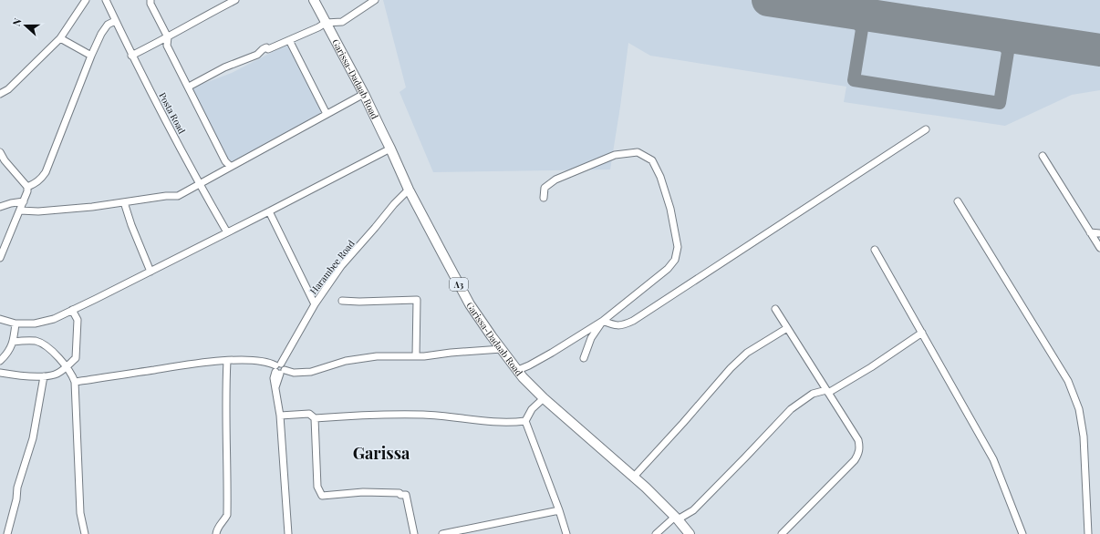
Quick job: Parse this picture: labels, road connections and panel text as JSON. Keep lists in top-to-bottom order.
{
  "streets": {
    "highway": ["Garissa-Dadaab Road", "A3"],
    "street": ["Posta Road", "Harambee Road"]
  },
  "crossings": [
    ["Garissa-Dadaab Road", "Harambee Road"],
    ["Garissa-Dadaab Road", "A3"]
  ],
  "districts": ["Garissa"],
  "north": "left"
}
